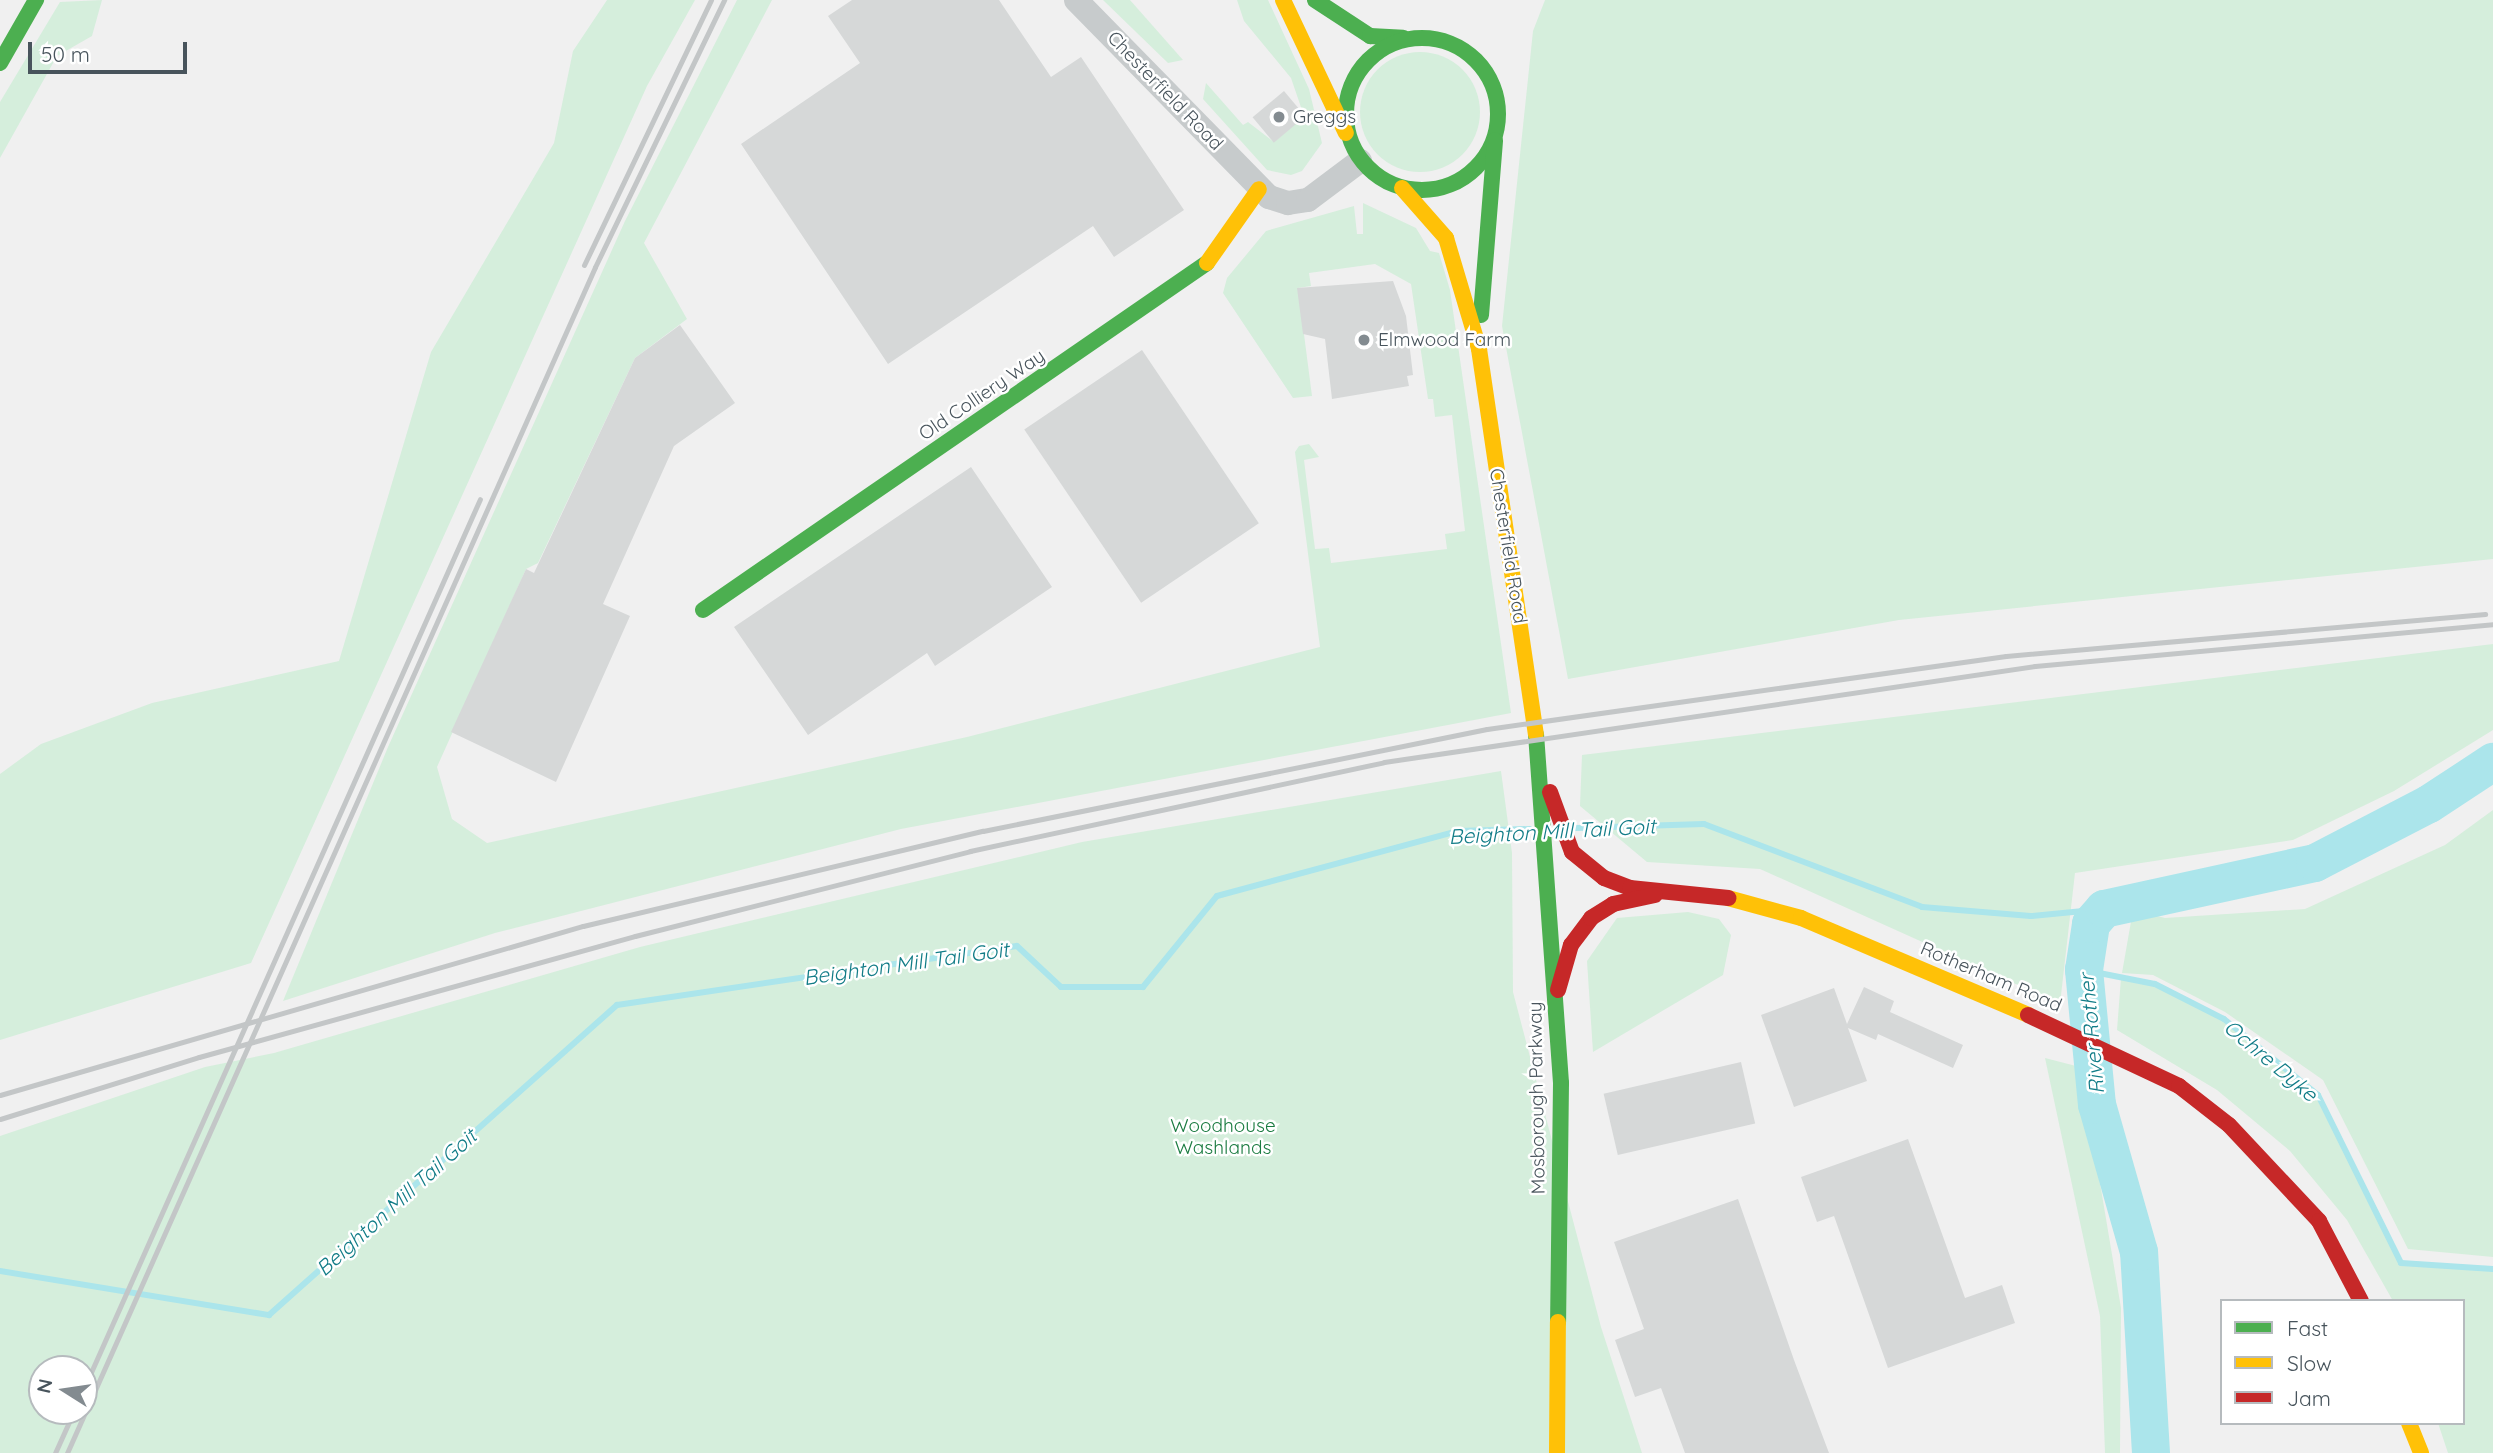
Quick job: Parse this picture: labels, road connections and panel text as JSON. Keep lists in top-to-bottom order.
{
  "streets": {
    "main road": [
      "Chesterfield Road",
      "Old Colliery Way",
      "Rotherham Road",
      "Mosborough Parkway"
    ]
  },
  "crossings": [
    ["Chesterfield Road", "Old Colliery Way"],
    ["Chesterfield Road", "Mosborough Parkway"]
  ],
  "water": ["Beighton Mill Tail Goit", "River Rother", "Ochre Dyke"],
  "parks": ["Woodhouse Washlands"],
  "places": ["Greggs", "Elmwood Farm"],
  "legend": ["Fast", "Slow", "Jam"],
  "scale_bar": "50 m",
  "north": "left"
}
